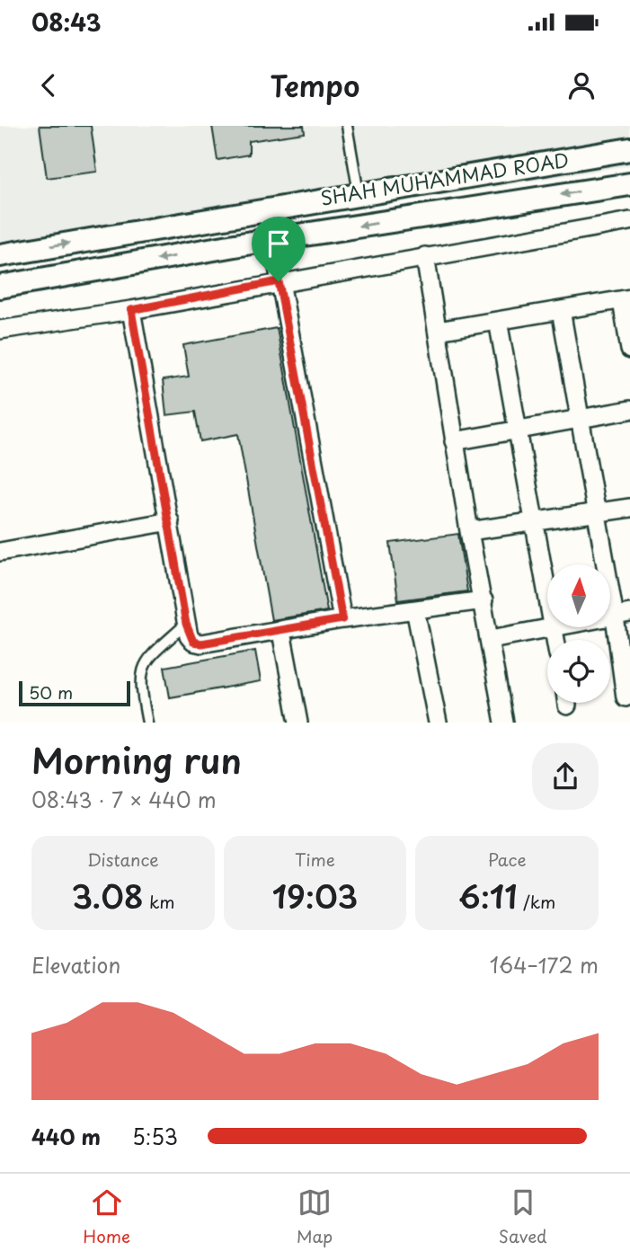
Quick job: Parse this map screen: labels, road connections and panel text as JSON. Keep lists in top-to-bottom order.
{
  "streets": {
    "street": ["SHAH MUHAMMAD ROAD"]
  },
  "scale_bar": "50 m",
  "north": "top",
  "page": {
    "status": "08:43",
    "header": "Tempo",
    "scale": "50 m",
    "heading": ["Morning run", "08:43 · 7 × 440 m"],
    "stats": [
      ["Distance", "3.08 km"],
      ["Time", "19:03"],
      ["Pace", "6:11 /km"]
    ],
    "chart": ["Elevation", "164–172 m"],
    "list": [
      {
        "name": "440 m",
        "note": "5:53"
      }
    ],
    "tabs": ["Home", "Map", "Saved"]
  }
}
